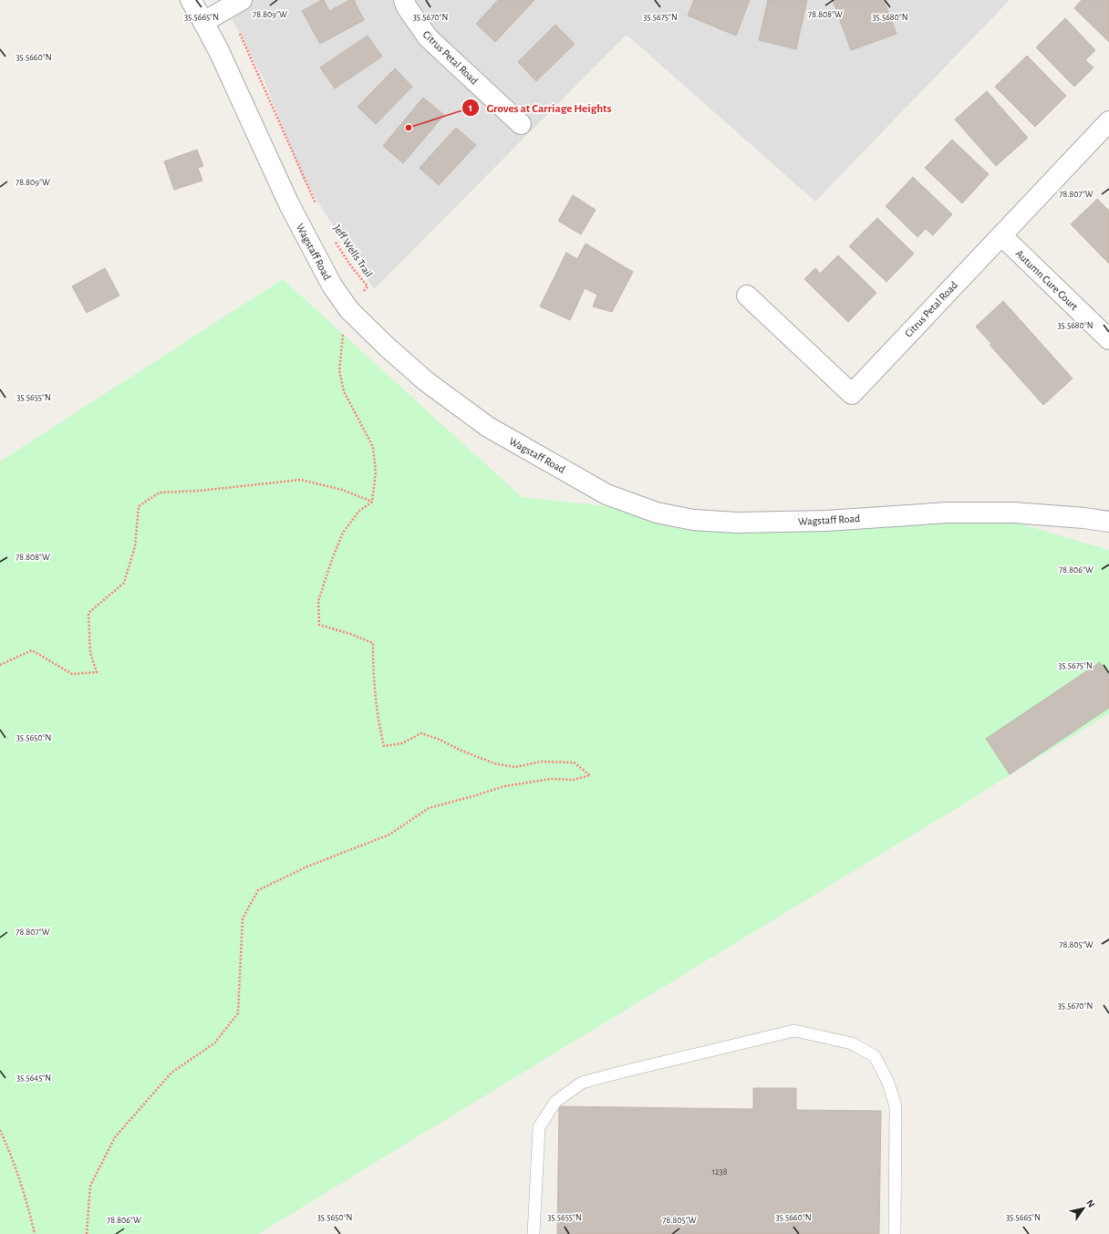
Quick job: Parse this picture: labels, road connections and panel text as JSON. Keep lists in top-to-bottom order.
{
  "streets": {
    "street": ["Citrus Petal Road", "Wagstaff Road", "Autumn Cure Court"],
    "path": ["Jeff Wells Trail"]
  },
  "crossings": [
    ["Citrus Petal Road", "Autumn Cure Court"],
    ["Jeff Wells Trail", "Wagstaff Road"]
  ],
  "places": ["Groves at Carriage Heights"],
  "house_numbers": ["1238"],
  "north": "top right",
  "coordinates": [
    "78.809°W",
    "78.808°W",
    "35.5665°N",
    "35.5670°N",
    "35.5675°N",
    "35.5680°N",
    "35.5660°N",
    "78.807°W",
    "35.5655°N",
    "78.806°W",
    "35.5650°N",
    "78.805°W",
    "35.5645°N"
  ]
}
